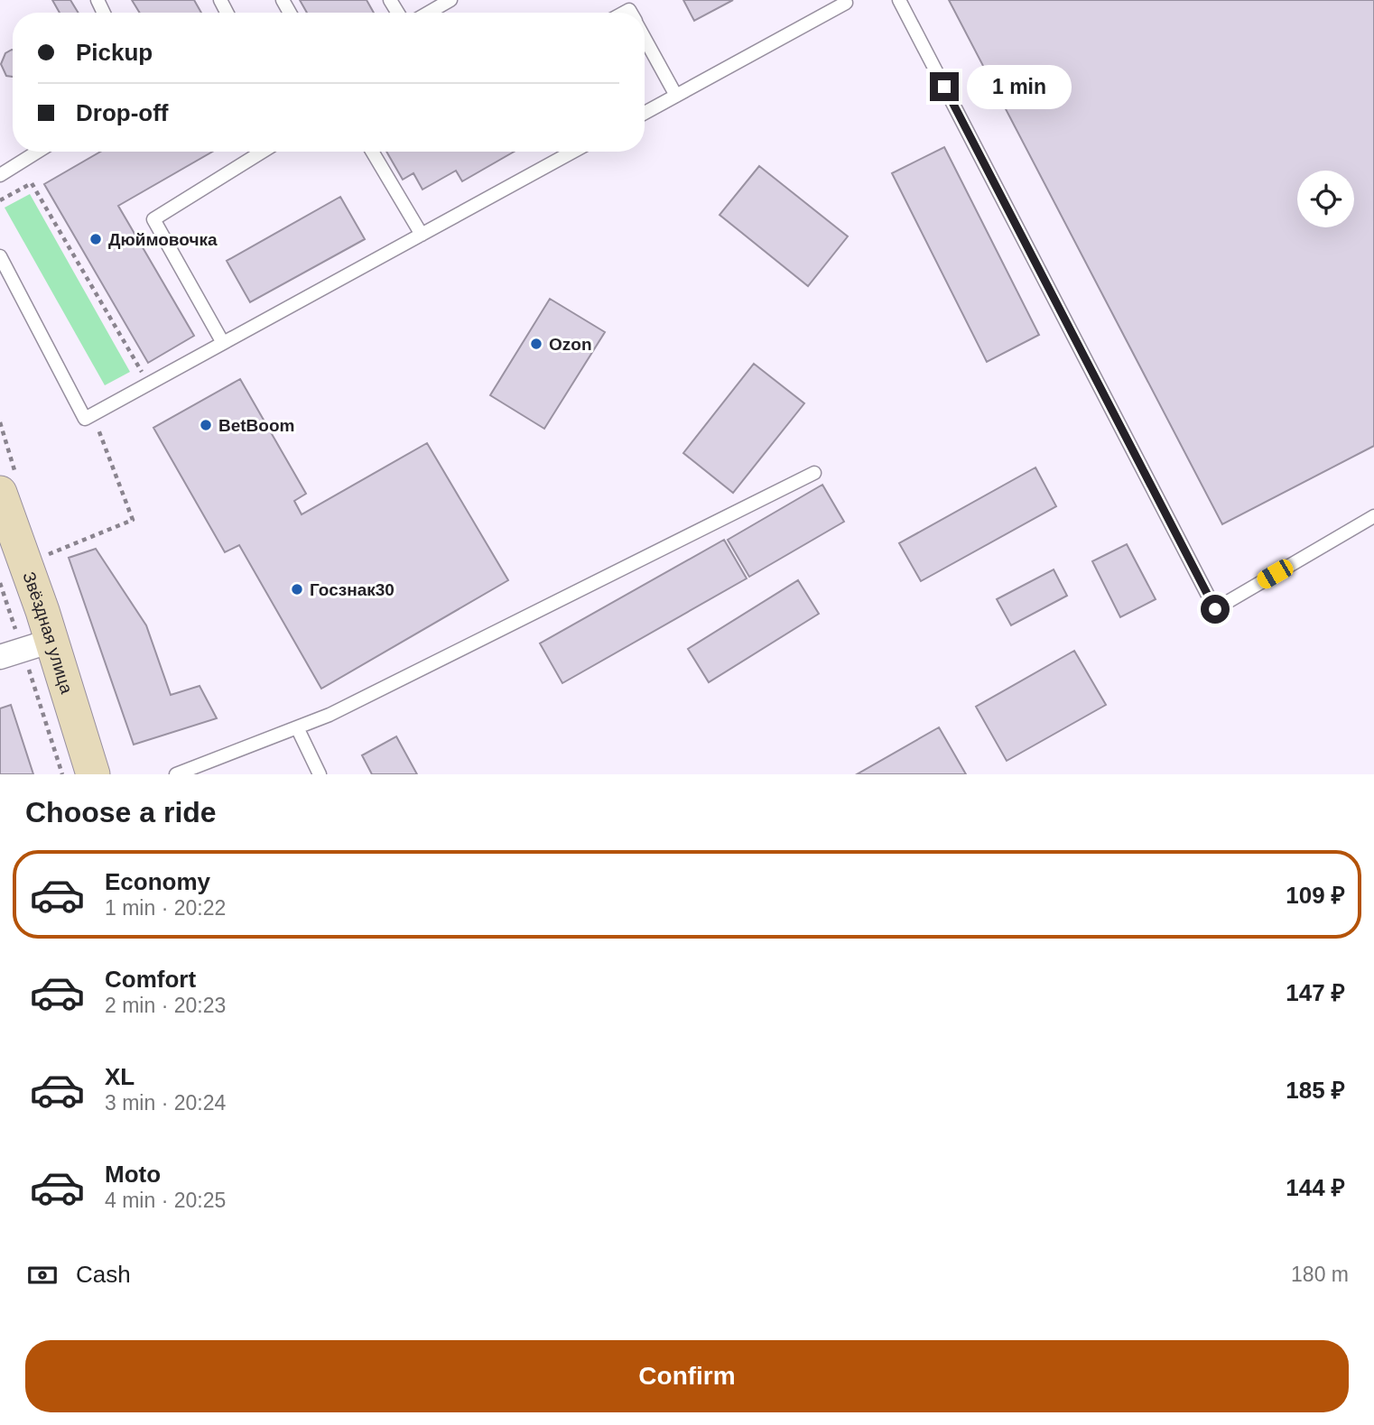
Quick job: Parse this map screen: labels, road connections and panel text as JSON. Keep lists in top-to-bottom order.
{
  "streets": {
    "main road": ["Звёздная улица"]
  },
  "places": [
    "Дюймовочка",
    "Ozon",
    "BetBoom",
    "Госзнак30"
  ],
  "page": {
    "banner": ["Pickup", "Drop-off"],
    "bubble": "1 min",
    "heading": "Choose a ride",
    "list": [
      {
        "name": "Economy",
        "note": "1 min · 20:22",
        "value": "109 ₽"
      },
      {
        "name": "Comfort",
        "note": "2 min · 20:23",
        "value": "147 ₽"
      },
      {
        "name": "XL",
        "note": "3 min · 20:24",
        "value": "185 ₽"
      },
      {
        "name": "Moto",
        "note": "4 min · 20:25",
        "value": "144 ₽"
      }
    ],
    "pay": ["Cash", "180 m"],
    "buttons": "Confirm"
  }
}
